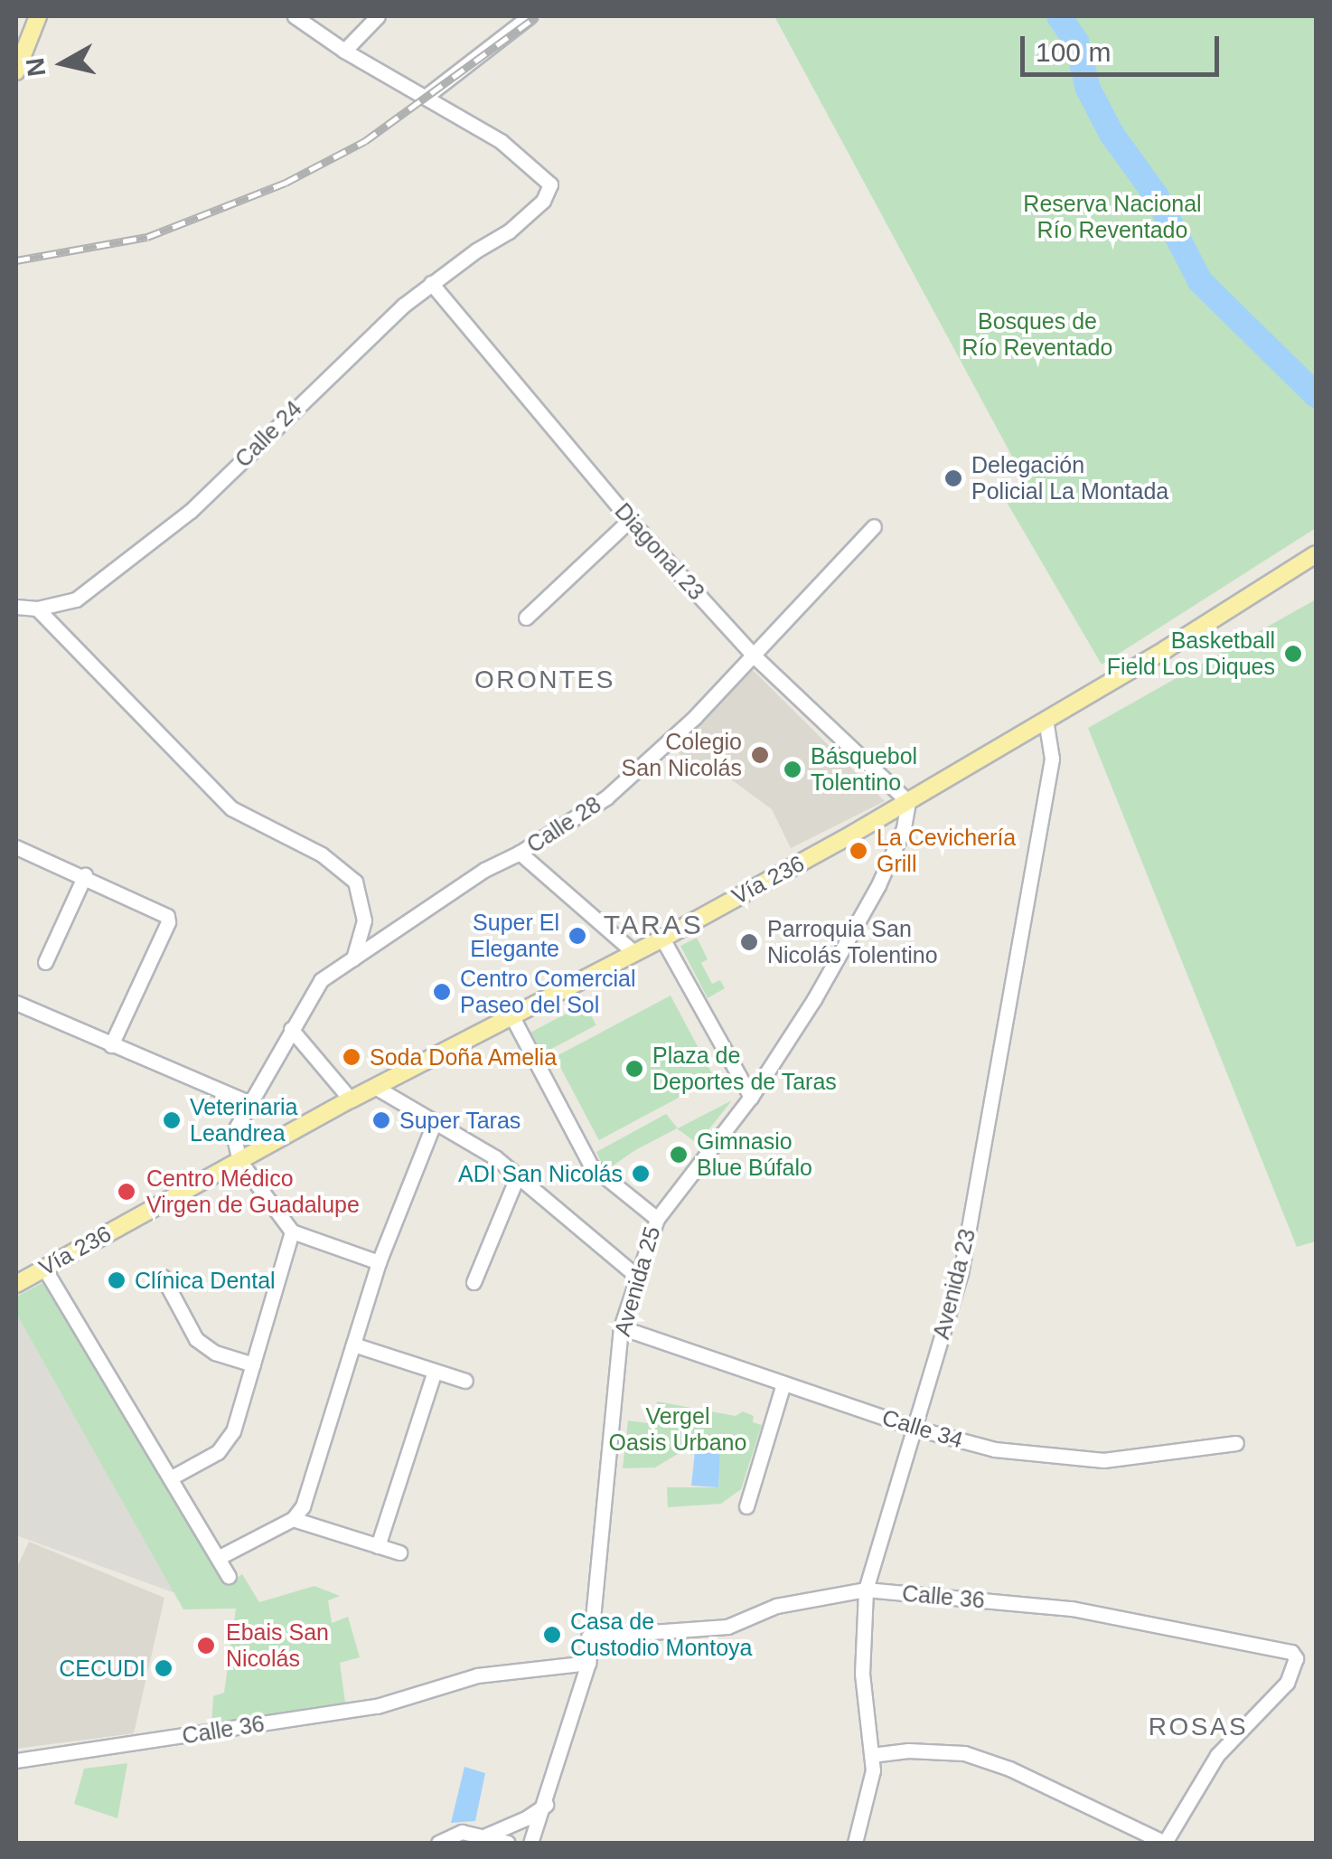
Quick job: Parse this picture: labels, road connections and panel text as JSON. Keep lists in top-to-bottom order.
{
  "streets": {
    "main road": ["Vía 236"],
    "street": [
      "Calle 24",
      "Diagonal 23",
      "Calle 28",
      "Avenida 25",
      "Avenida 23",
      "Calle 34",
      "Calle 36"
    ]
  },
  "crossings": [
    ["Calle 24", "Diagonal 23"],
    ["Diagonal 23", "Calle 28"],
    ["Diagonal 23", "Vía 236"],
    ["Calle 28", "Vía 236"],
    ["Vía 236", "Avenida 25"],
    ["Vía 236", "Avenida 23"],
    ["Avenida 25", "Calle 34"],
    ["Avenida 25", "Calle 36"],
    ["Avenida 23", "Calle 34"],
    ["Avenida 23", "Calle 36"]
  ],
  "districts": ["ORONTES", "TARAS", "ROSAS"],
  "parks": ["Reserva Nacional Río Reventado", "Bosques de Río Reventado", "Vergel Oasis Urbano"],
  "places": [
    "Delegación Policial La Montada",
    "Basketball Field Los Diques",
    "Colegio San Nicolás",
    "Básquebol Tolentino",
    "La Cevichería Grill",
    "Super El Elegante",
    "Parroquia San Nicolás Tolentino",
    "Centro Comercial Paseo del Sol",
    "Soda Doña Amelia",
    "Plaza de Deportes de Taras",
    "Veterinaria Leandrea",
    "Super Taras",
    "Gimnasio Blue Búfalo",
    "ADI San Nicolás",
    "Centro Médico Virgen de Guadalupe",
    "Clínica Dental",
    "Casa de Custodio Montoya",
    "Ebais San Nicolás",
    "CECUDI"
  ],
  "scale_bar": "100 m",
  "north": "left"
}
